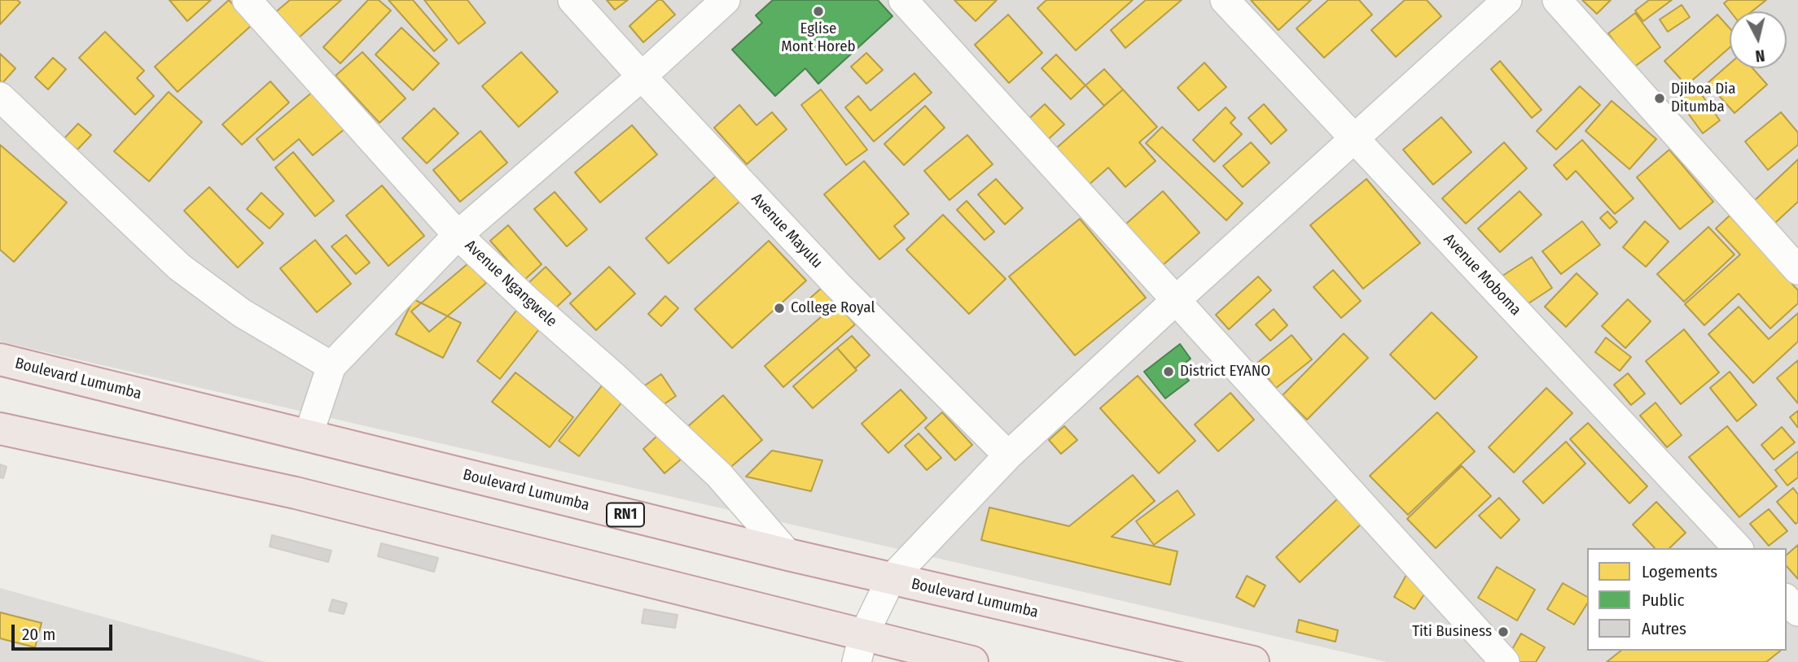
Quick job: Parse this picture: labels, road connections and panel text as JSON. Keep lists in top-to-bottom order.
{
  "streets": {
    "highway": ["Boulevard Lumumba", "RN1"],
    "street": ["Avenue Mayulu", "Avenue Moboma", "Avenue Ngangwele"]
  },
  "crossings": [
    ["Avenue Ngangwele", "Boulevard Lumumba"]
  ],
  "places": [
    "Eglise Mont Horeb",
    "Djiboa Dia Ditumba",
    "College Royal",
    "District EYANO",
    "Titi Business"
  ],
  "legend": ["Logements", "Public", "Autres"],
  "scale_bar": "20 m",
  "north": "bottom"
}
